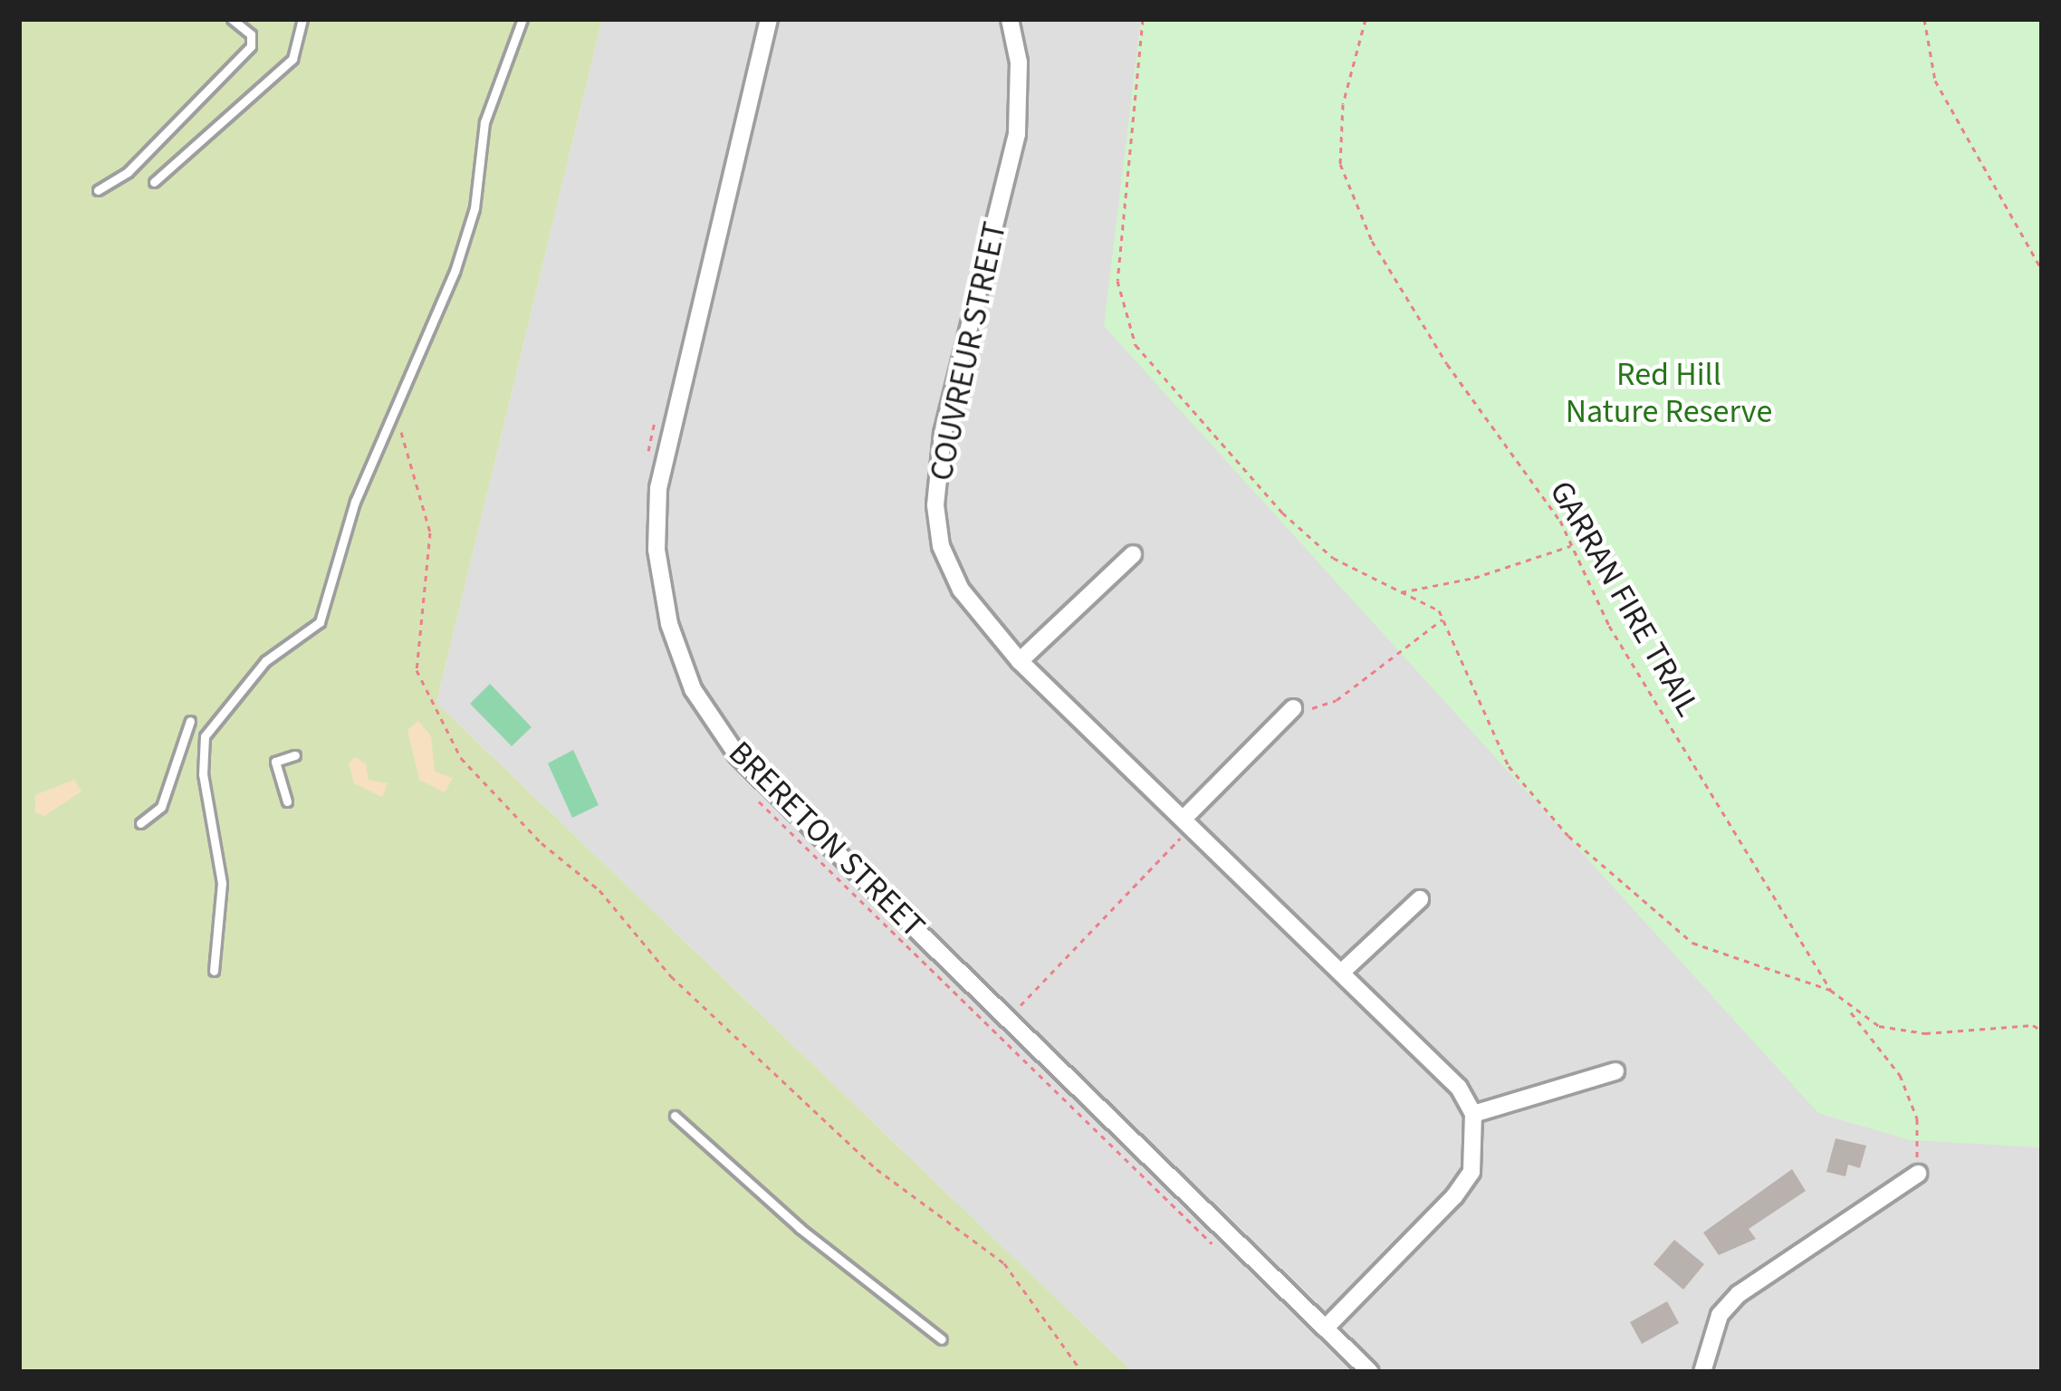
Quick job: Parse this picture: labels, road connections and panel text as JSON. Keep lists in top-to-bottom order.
{
  "streets": {
    "street": ["COUVREUR STREET", "BRERETON STREET"],
    "path": ["GARRAN FIRE TRAIL"]
  },
  "parks": ["Red Hill Nature Reserve"]
}
